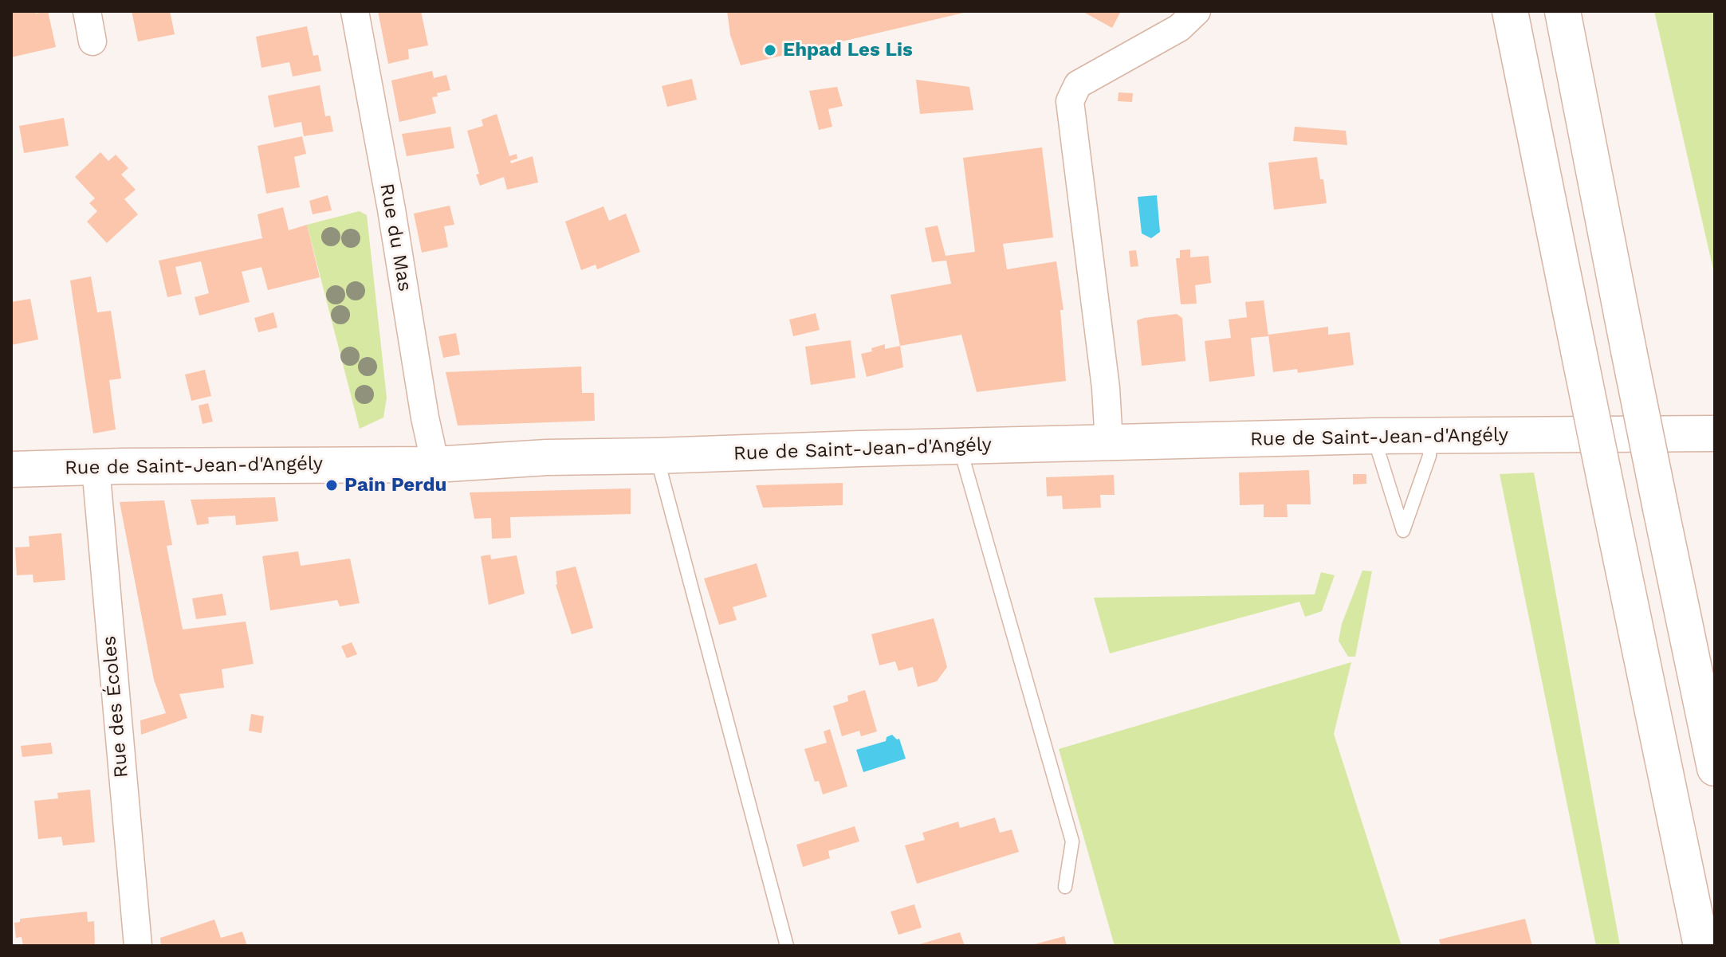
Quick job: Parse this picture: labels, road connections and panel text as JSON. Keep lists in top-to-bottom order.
{
  "streets": {
    "main road": ["Rue de Saint-Jean-d'Angély"],
    "street": ["Rue du Mas", "Rue des Écoles"]
  },
  "crossings": [
    ["Rue du Mas", "Rue de Saint-Jean-d'Angély"],
    ["Rue de Saint-Jean-d'Angély", "Rue des Écoles"]
  ],
  "places": ["Ehpad Les Lis", "Pain Perdu"]
}
